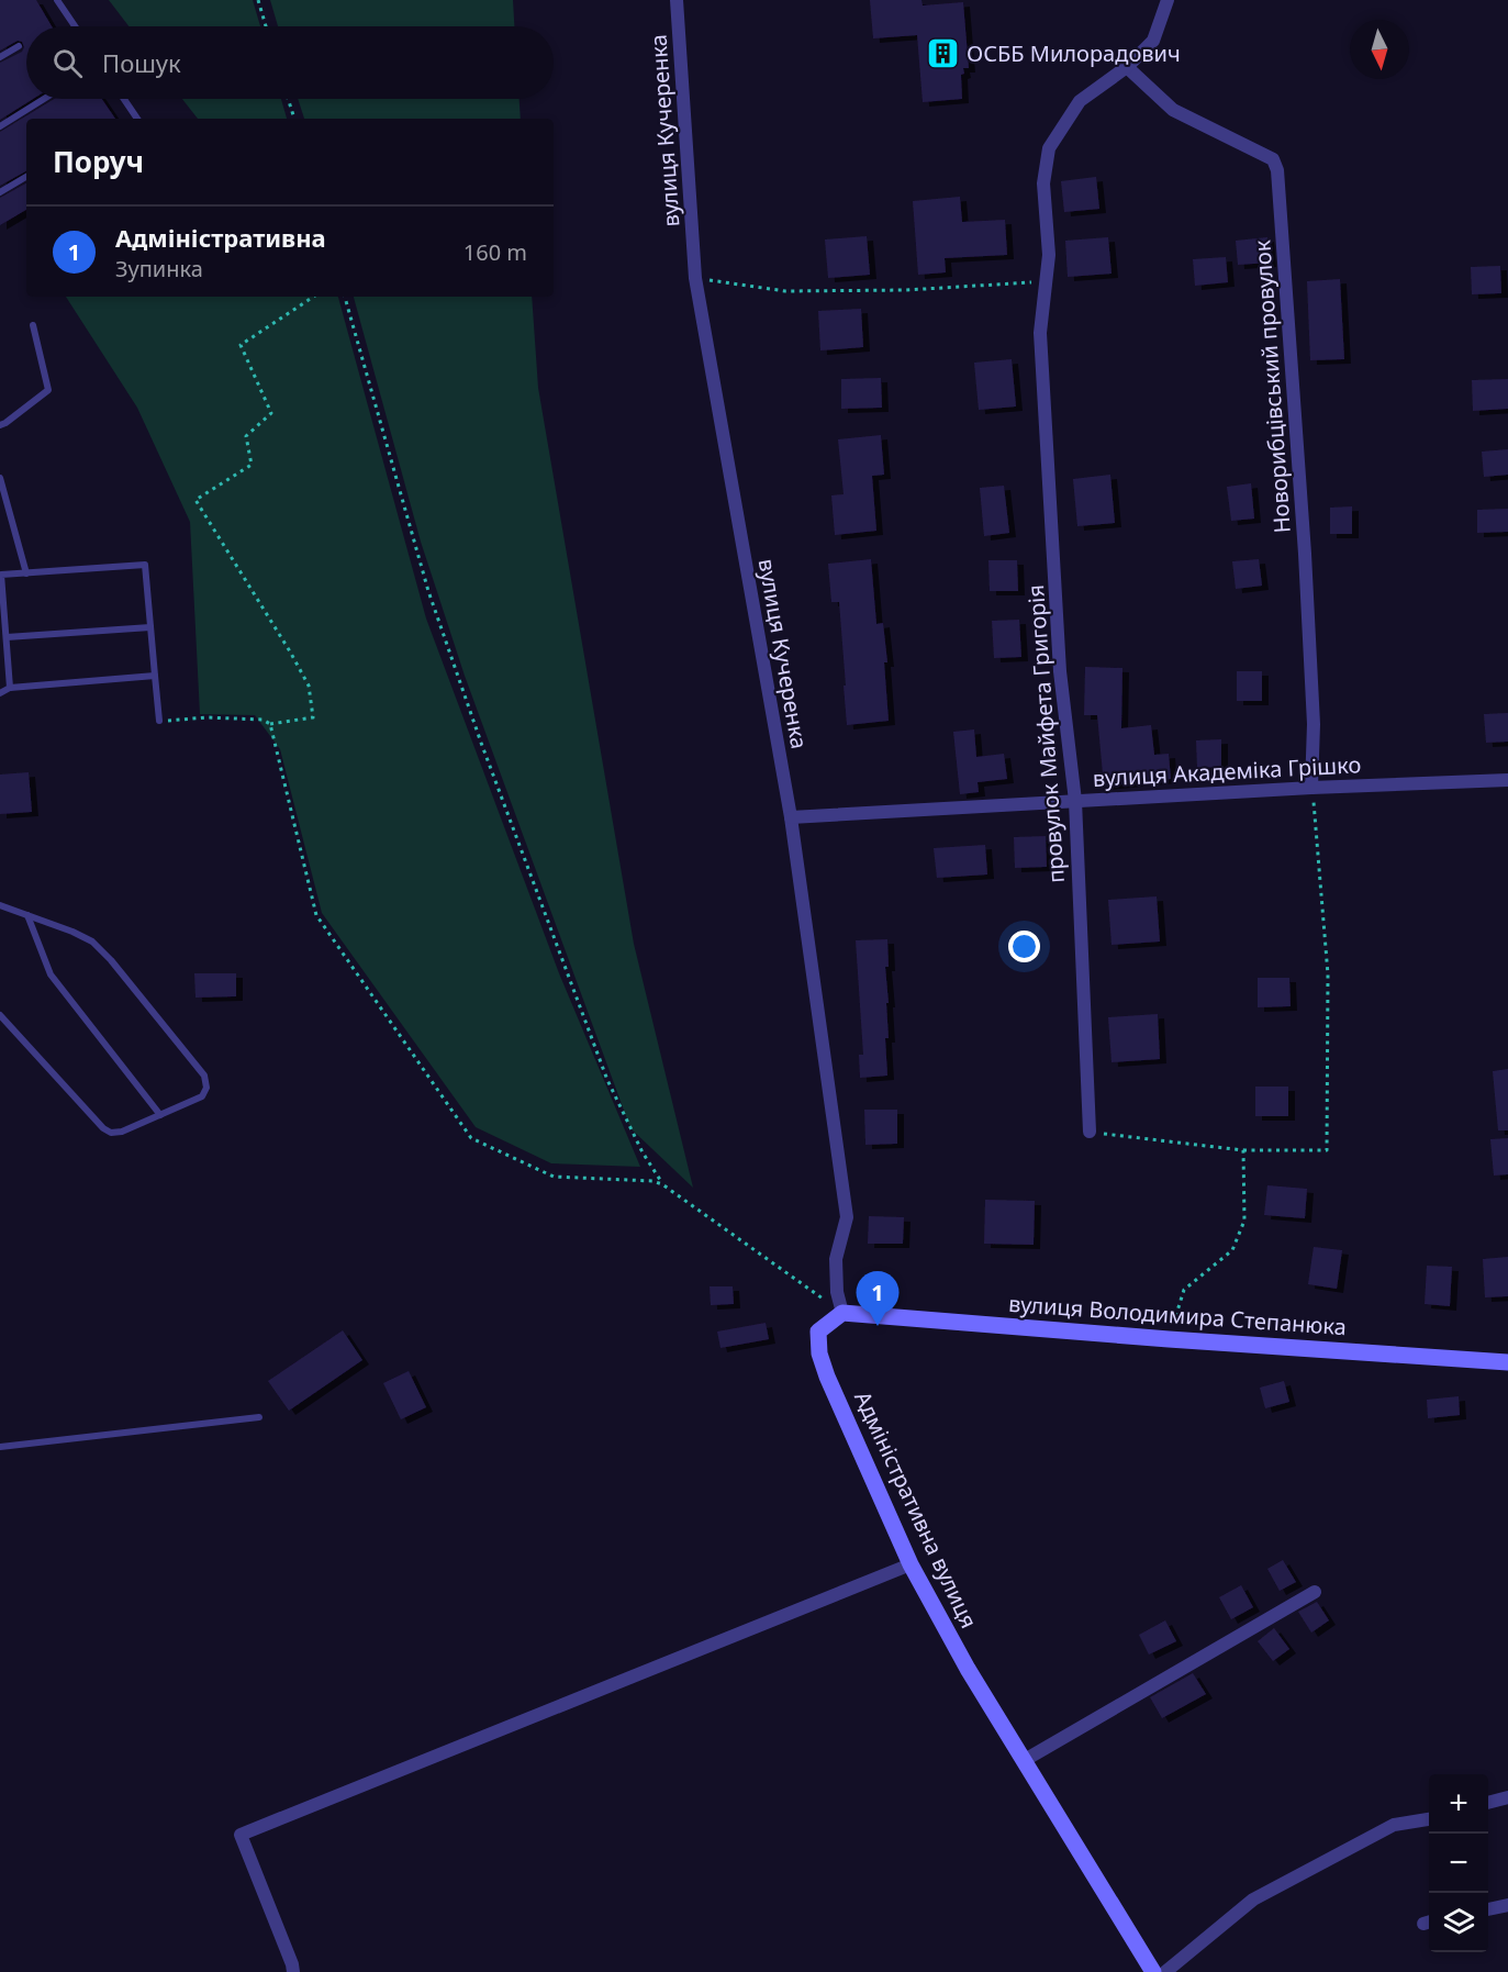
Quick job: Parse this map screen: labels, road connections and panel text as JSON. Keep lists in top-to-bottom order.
{
  "streets": {
    "street": [
      "вулиця Кучеренка",
      "Новорибцівський провулок",
      "провулок Майфета Григорія",
      "вулиця Академіка Грішко",
      "вулиця Володимира Степанюка",
      "Адміністративна вулиця"
    ]
  },
  "crossings": [
    ["вулиця Кучеренка", "вулиця Академіка Грішко"],
    ["вулиця Кучеренка", "вулиця Володимира Степанюка"],
    ["вулиця Кучеренка", "Адміністративна вулиця"],
    ["Новорибцівський провулок", "провулок Майфета Григорія"],
    ["Новорибцівський провулок", "вулиця Академіка Грішко"],
    ["провулок Майфета Григорія", "вулиця Академіка Грішко"],
    ["вулиця Володимира Степанюка", "Адміністративна вулиця"]
  ],
  "places": {
    "building": ["ОСББ Милорадович"]
  },
  "north": "bottom",
  "page": {
    "search": "Пошук",
    "heading": "Поруч",
    "list": [
      {
        "mark": "1",
        "name": "Адміністративна",
        "note": "Зупинка",
        "value": "160 m"
      }
    ],
    "pins": "1",
    "map_buttons": ["+", "−"]
  }
}
